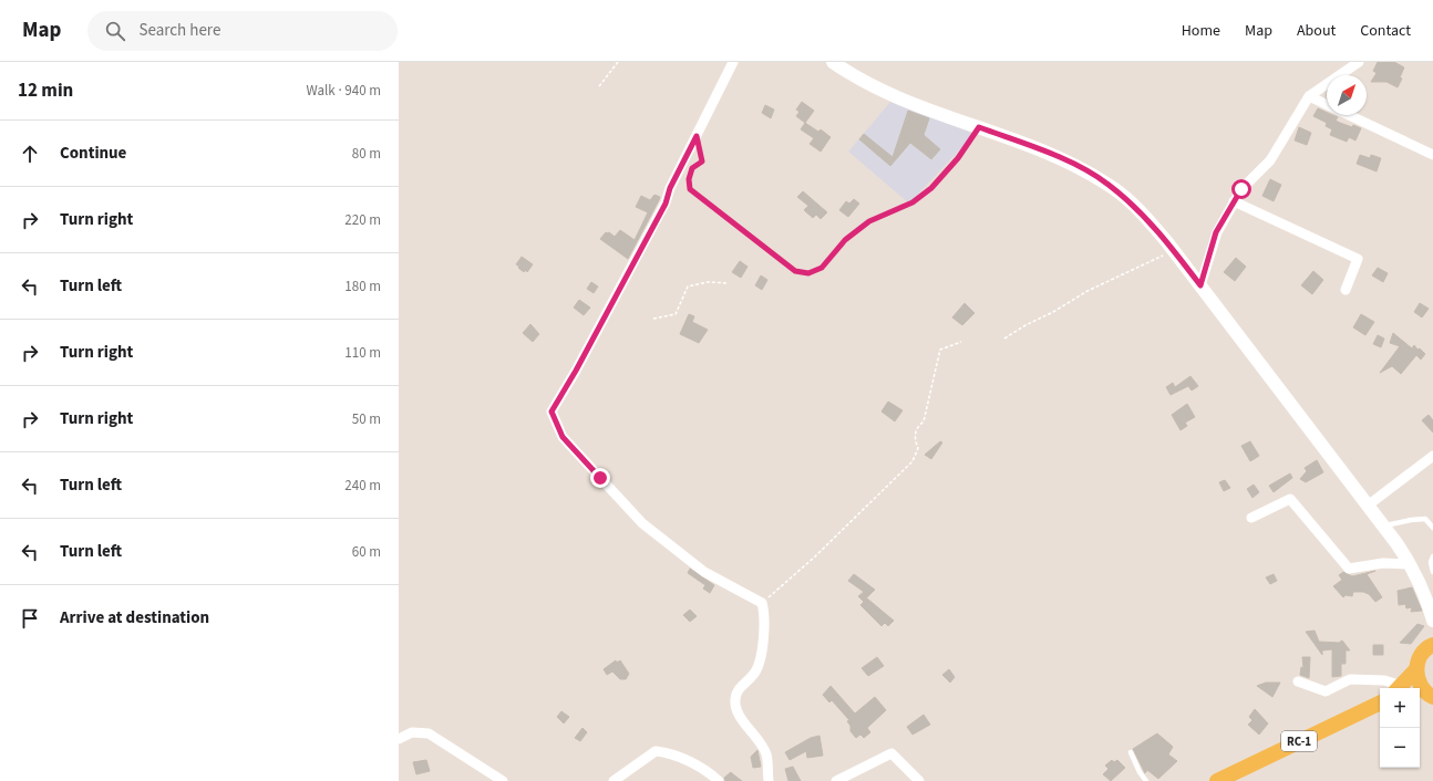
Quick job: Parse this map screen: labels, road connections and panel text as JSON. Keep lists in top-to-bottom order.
{
  "streets": {
    "main road": ["RC-1"]
  },
  "north": "top right",
  "page": {
    "header": "Map",
    "search": "Search here",
    "nav": [
      "Home",
      "Map",
      "About",
      "Contact"
    ],
    "heading": ["12 min", "Walk · 940 m"],
    "list": [
      ["Continue", "80 m"],
      ["Turn right", "220 m"],
      ["Turn left", "180 m"],
      ["Turn right", "110 m"],
      ["Turn right", "50 m"],
      ["Turn left", "240 m"],
      ["Turn left", "60 m"],
      "Arrive at destination"
    ],
    "map_buttons": ["+", "−"]
  }
}
